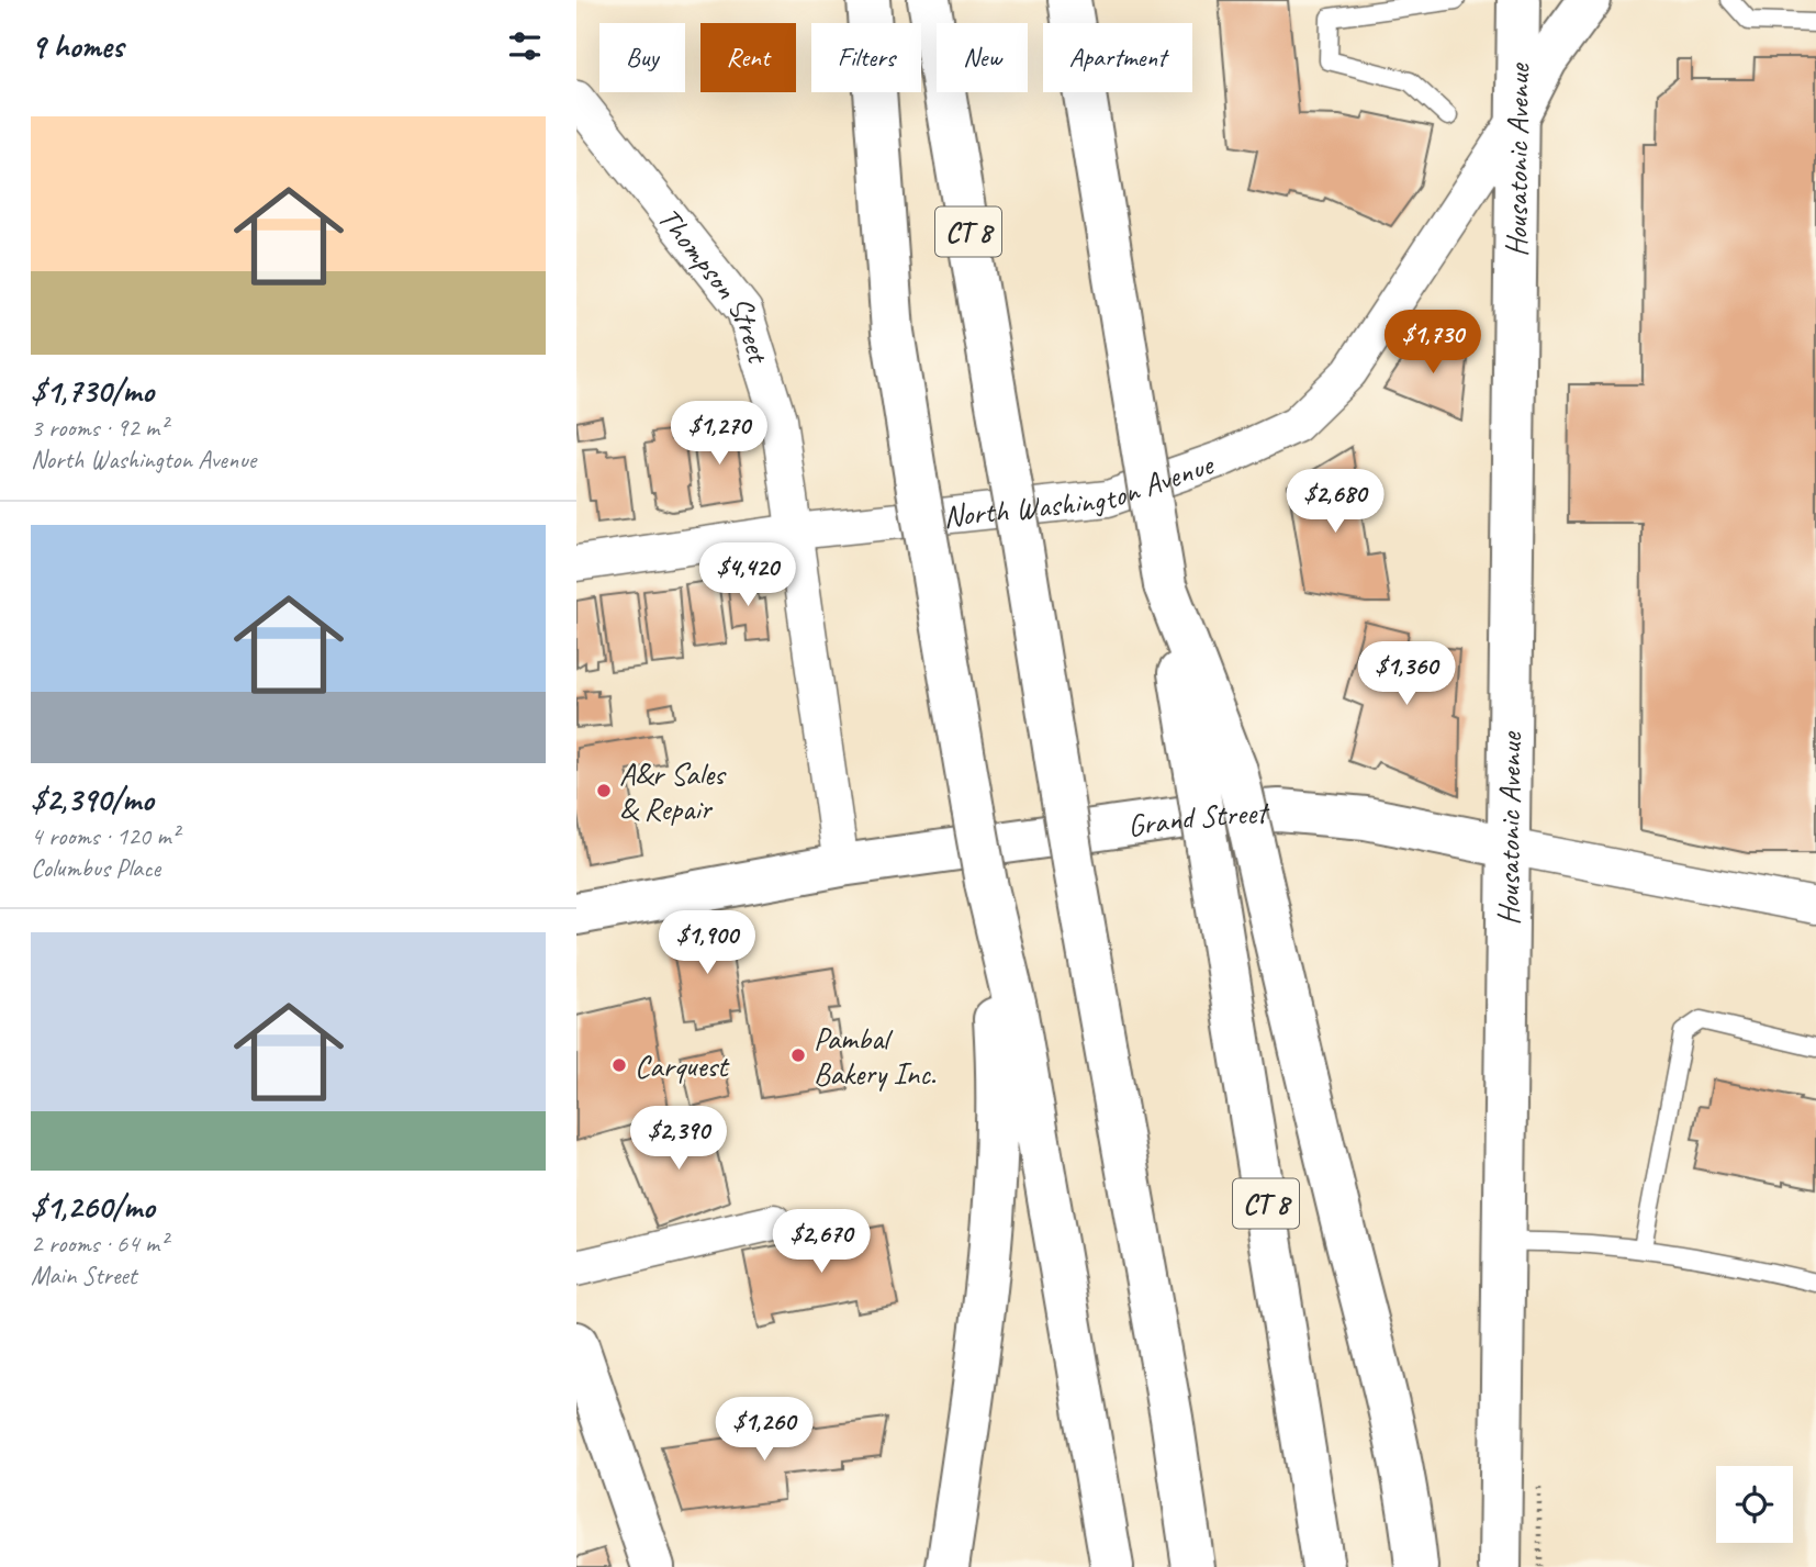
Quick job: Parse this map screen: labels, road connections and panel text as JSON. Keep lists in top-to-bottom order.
{
  "streets": {
    "main road": [
      "Housatonic Avenue",
      "CT 8",
      "North Washington Avenue",
      "Grand Street"
    ],
    "street": ["Thompson Street"]
  },
  "crossings": [
    ["Housatonic Avenue", "North Washington Avenue"],
    ["Housatonic Avenue", "Grand Street"],
    ["Thompson Street", "North Washington Avenue"],
    ["Thompson Street", "Grand Street"]
  ],
  "places": ["A&r Sales & Repair", "Pambal Bakery Inc.", "Carquest"],
  "page": {
    "heading": "9 homes",
    "chip": [
      "Buy",
      "Rent",
      "Filters",
      "New",
      "Apartment"
    ],
    "list": [
      {
        "name": "$1,730/mo",
        "note": "3 rooms · 92 m² · North Washington Avenue"
      },
      {
        "name": "$2,390/mo",
        "note": "4 rooms · 120 m² · Columbus Place"
      },
      {
        "name": "$1,260/mo",
        "note": "2 rooms · 64 m² · Main Street"
      }
    ],
    "price": [
      "$1,730",
      "$1,270",
      "$2,680",
      "$4,420",
      "$1,360",
      "$1,900",
      "$2,390",
      "$2,670",
      "$1,260"
    ]
  }
}
